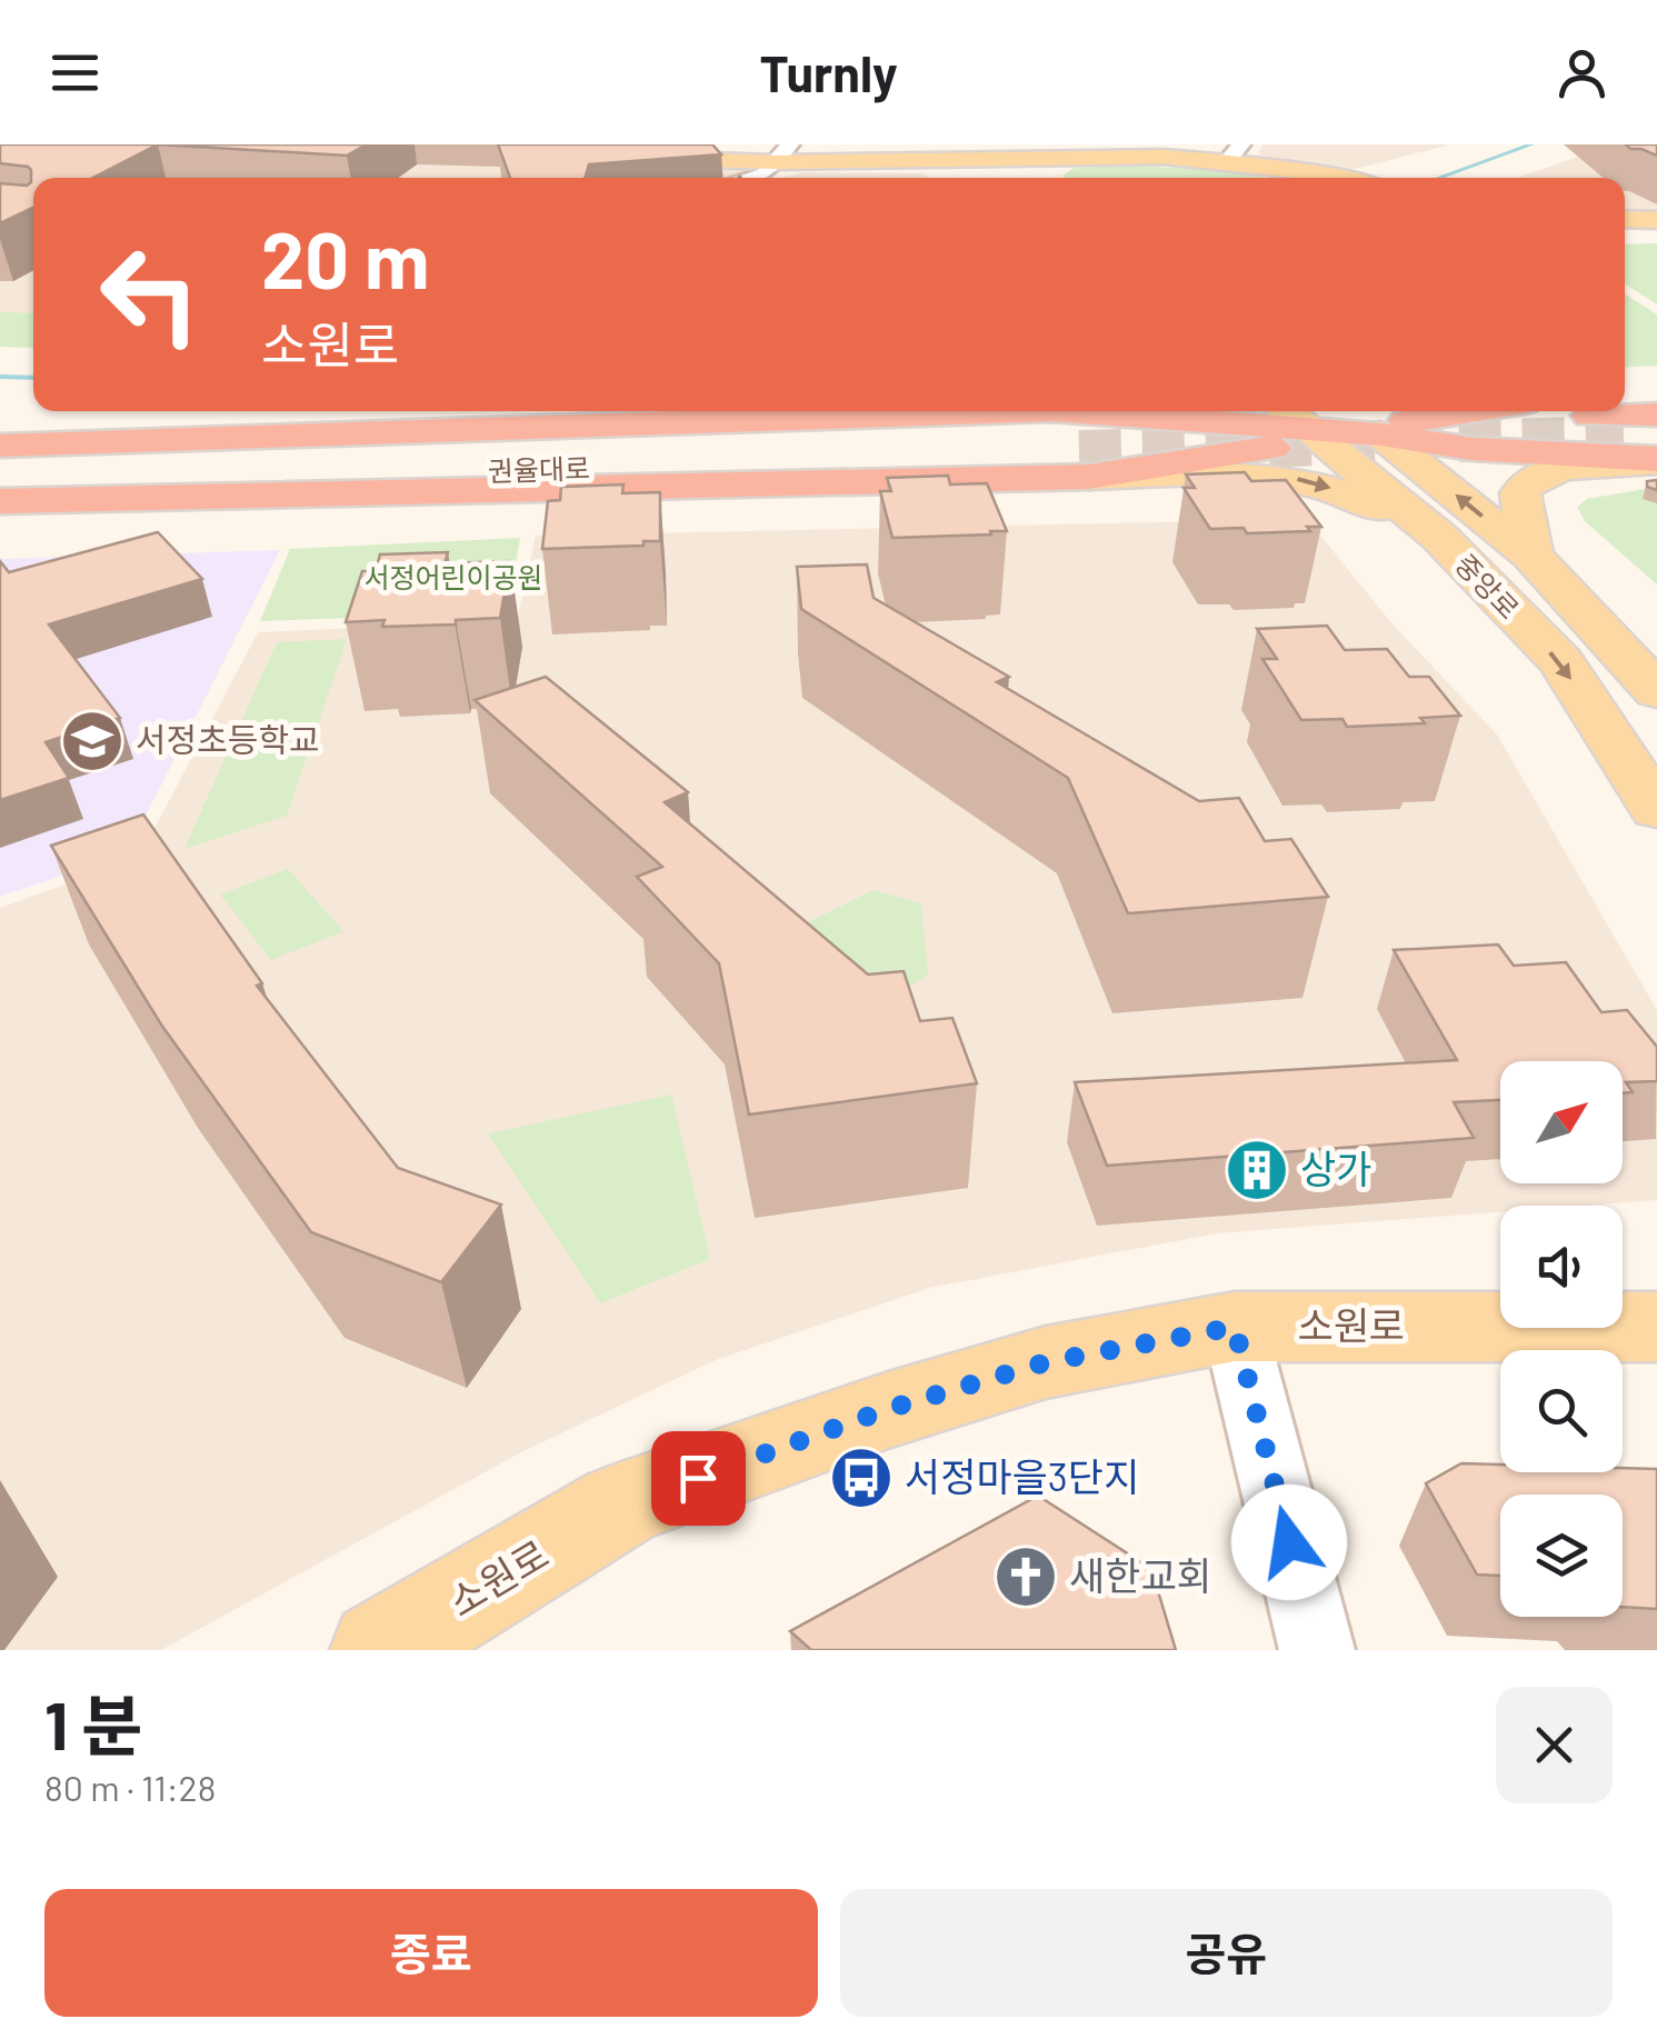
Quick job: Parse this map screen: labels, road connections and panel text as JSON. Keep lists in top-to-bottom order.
{
  "streets": {
    "highway": ["권율대로"],
    "main road": ["중앙로", "소원로"]
  },
  "parks": ["서정어린이공원"],
  "places": {
    "school or university": ["서정초등학교"],
    "building": ["상가"],
    "bus stop": ["서정마을3단지"],
    "church": ["새한교회"]
  },
  "north": "top right",
  "page": {
    "header": "Turnly",
    "turn": ["20 m", "소원로"],
    "heading": ["1 분", "80 m · 11:28"],
    "buttons": ["종료", "공유"]
  }
}
